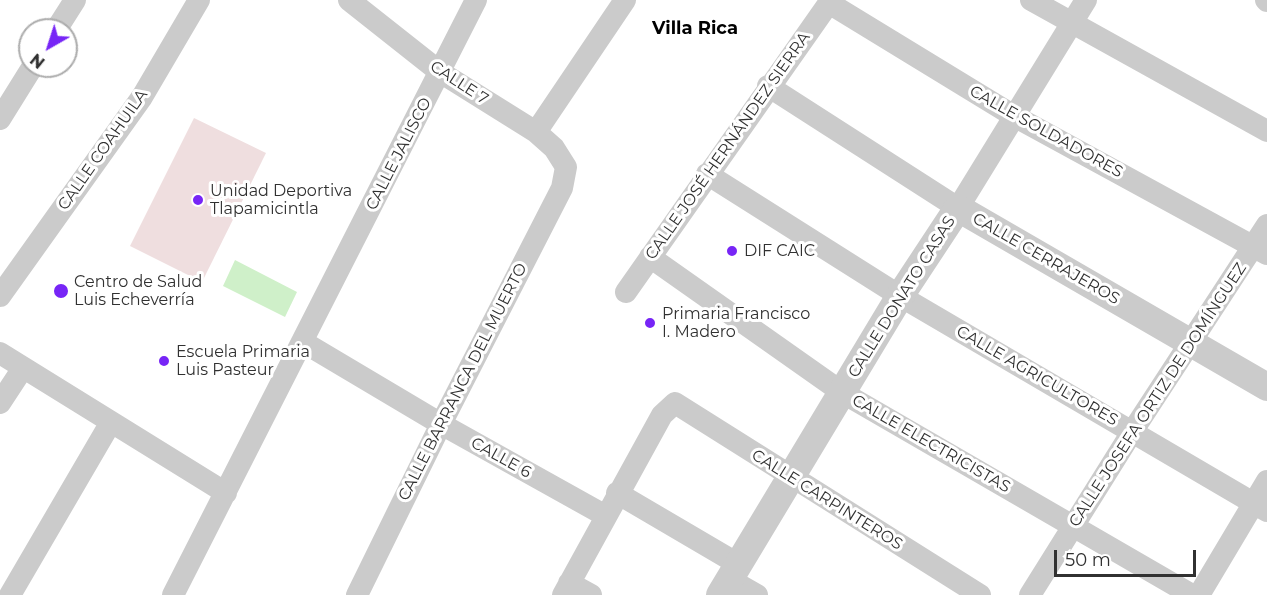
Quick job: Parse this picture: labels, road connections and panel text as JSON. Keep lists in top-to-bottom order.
{
  "streets": {
    "street": [
      "CALLE 7",
      "CALLE SOLDADORES",
      "CALLE JOSÉ HERNÁNDEZ SIERRA",
      "CALLE COAHUILA",
      "CALLE JALISCO",
      "CALLE CERRAJEROS",
      "CALLE DONATO CASAS",
      "CALLE AGRICULTORES",
      "CALLE BARRANCA DEL MUERTO",
      "CALLE JOSEFA ORTIZ DE DOMÍNGUEZ",
      "CALLE ELECTRICISTAS",
      "CALLE 6",
      "CALLE CARPINTEROS"
    ]
  },
  "crossings": [
    ["CALLE 7", "CALLE JALISCO"],
    ["CALLE 7", "CALLE BARRANCA DEL MUERTO"],
    ["CALLE SOLDADORES", "CALLE JOSÉ HERNÁNDEZ SIERRA"],
    ["CALLE SOLDADORES", "CALLE DONATO CASAS"],
    ["CALLE SOLDADORES", "CALLE JOSEFA ORTIZ DE DOMÍNGUEZ"],
    ["CALLE JOSÉ HERNÁNDEZ SIERRA", "CALLE CERRAJEROS"],
    ["CALLE JOSÉ HERNÁNDEZ SIERRA", "CALLE AGRICULTORES"],
    ["CALLE JOSÉ HERNÁNDEZ SIERRA", "CALLE ELECTRICISTAS"],
    ["CALLE JALISCO", "CALLE 6"],
    ["CALLE CERRAJEROS", "CALLE DONATO CASAS"],
    ["CALLE CERRAJEROS", "CALLE JOSEFA ORTIZ DE DOMÍNGUEZ"],
    ["CALLE DONATO CASAS", "CALLE AGRICULTORES"],
    ["CALLE DONATO CASAS", "CALLE ELECTRICISTAS"],
    ["CALLE DONATO CASAS", "CALLE CARPINTEROS"],
    ["CALLE AGRICULTORES", "CALLE JOSEFA ORTIZ DE DOMÍNGUEZ"],
    ["CALLE BARRANCA DEL MUERTO", "CALLE 6"],
    ["CALLE JOSEFA ORTIZ DE DOMÍNGUEZ", "CALLE ELECTRICISTAS"]
  ],
  "districts": ["Villa Rica"],
  "places": [
    "Unidad Deportiva Tlapamicintla",
    "DIF CAIC",
    "Centro de Salud Luis Echeverría",
    "Primaria Francisco I. Madero",
    "Escuela Primaria Luis Pasteur"
  ],
  "scale_bar": "50 m",
  "north": "bottom left"
}
